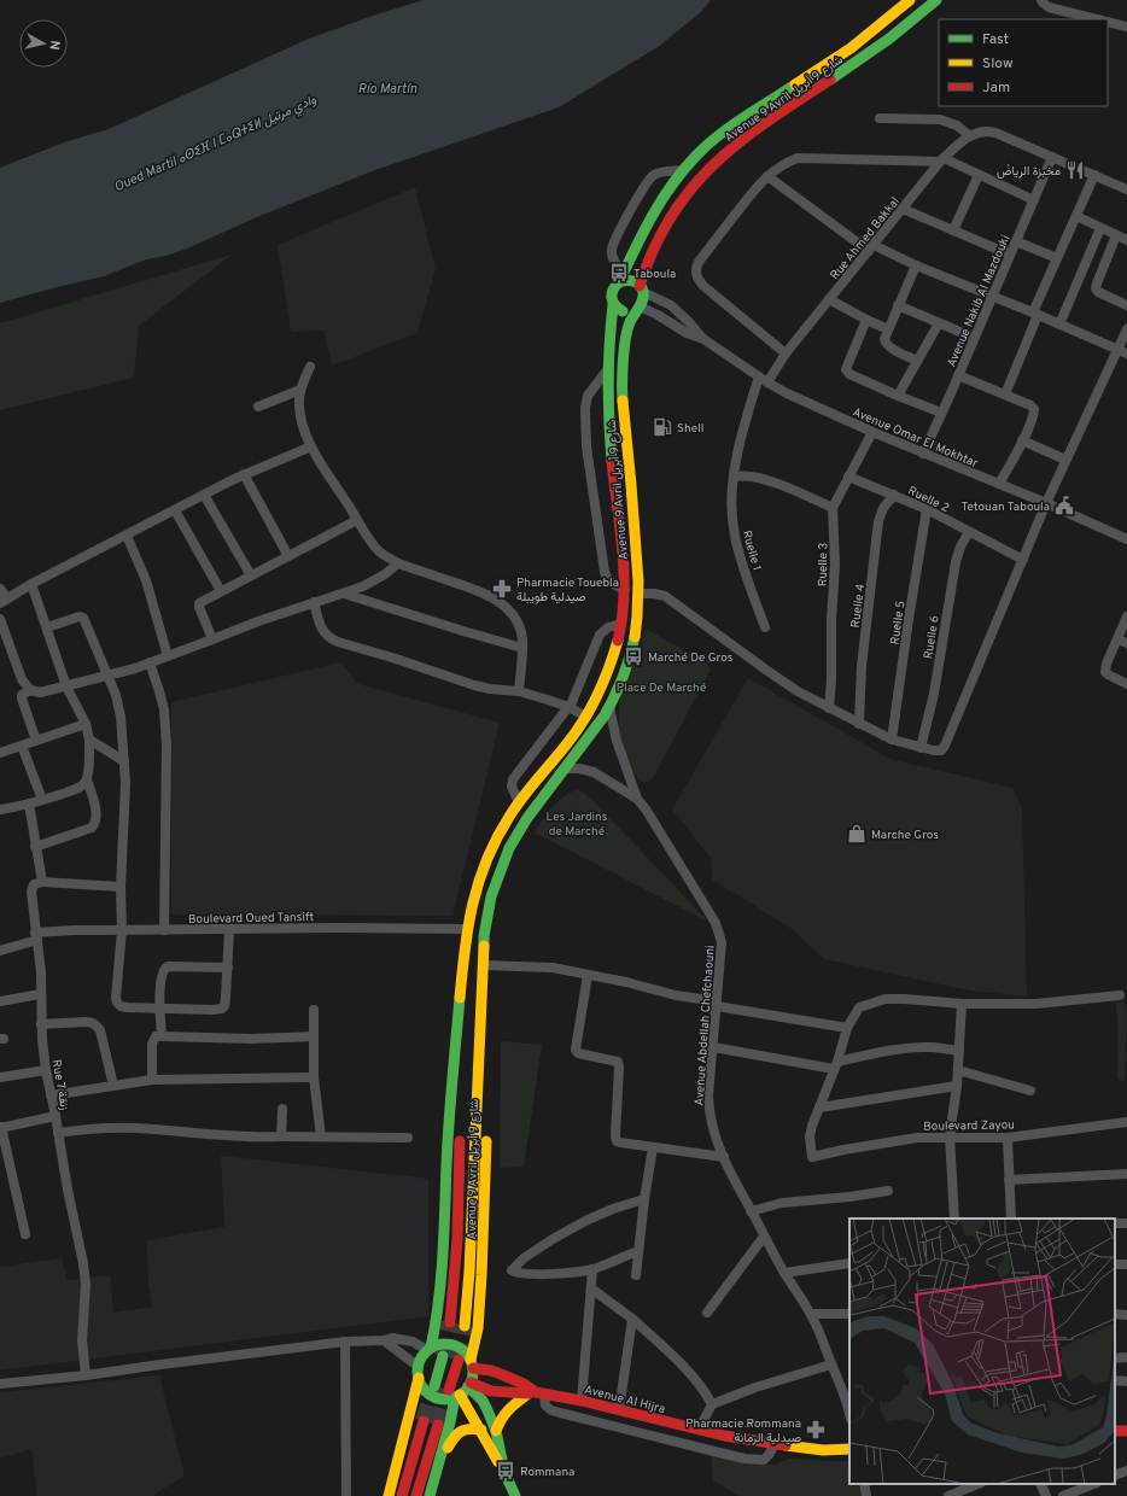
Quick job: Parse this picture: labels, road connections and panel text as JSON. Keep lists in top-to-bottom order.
{
  "streets": {
    "main road": ["Avenue 9 Avril شارع 9 أبريل", "Avenue Al Hijra"],
    "street": [
      "Rue Ahmed Bakkal",
      "Avenue Nakib Al Mazdouki",
      "Avenue Omar El Mokhtar",
      "Ruelle 2",
      "Ruelle 1",
      "Ruelle 3",
      "Ruelle 4",
      "Ruelle 5",
      "Ruelle 6",
      "Boulevard Oued Tansift",
      "Avenue Abdellah Chefchaouni",
      "Rue 7 زنقة",
      "Boulevard Zayou"
    ]
  },
  "crossings": [
    ["Avenue 9 Avril شارع 9 أبريل", "Avenue Omar El Mokhtar"],
    ["Avenue 9 Avril شارع 9 أبريل", "Boulevard Oued Tansift"],
    ["Avenue 9 Avril شارع 9 أبريل", "Avenue Abdellah Chefchaouni"],
    ["Avenue 9 Avril شارع 9 أبريل", "Avenue Al Hijra"],
    ["Rue Ahmed Bakkal", "Avenue Omar El Mokhtar"],
    ["Avenue Nakib Al Mazdouki", "Avenue Omar El Mokhtar"],
    ["Avenue Omar El Mokhtar", "Ruelle 1"],
    ["Avenue Omar El Mokhtar", "Ruelle 3"],
    ["Ruelle 2", "Ruelle 3"],
    ["Ruelle 2", "Ruelle 4"],
    ["Ruelle 2", "Ruelle 5"],
    ["Ruelle 2", "Ruelle 6"],
    ["Boulevard Oued Tansift", "Rue 7 زنقة"]
  ],
  "water": ["Río Martín", "Oued Martil ⴰⵙⵉⴼ ⵏ ⵎⴰⵕⵜⵉⵍ وادي مرتيل"],
  "parks": ["Place De Marché", "Les Jardins de Marché"],
  "places": {
    "restaurant": ["مخبزة الرِياضْ"],
    "bus stop": ["Taboula", "Marché De Gros", "Rommana"],
    "fuel station": ["Shell"],
    "public building": ["Tetouan Taboula"],
    "pharmacy": ["Pharmacie Touebla صيدلية طويبلة", "Pharmacie Rommana صيدلية الرمانة"],
    "shop": ["Marche Gros"]
  },
  "legend": ["Fast", "Slow", "Jam"],
  "north": "right"
}
